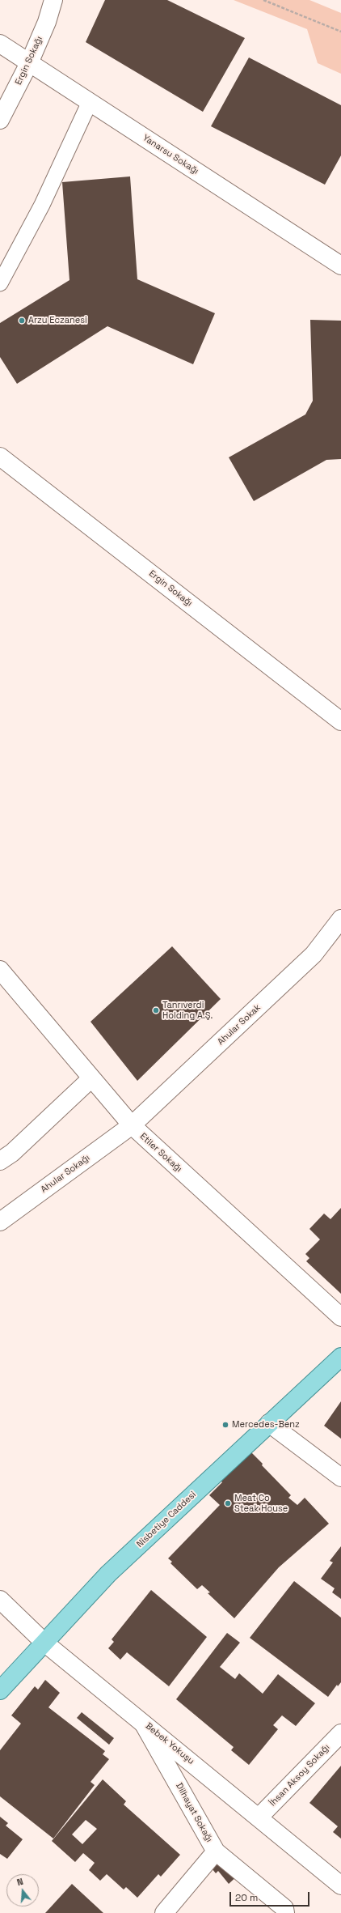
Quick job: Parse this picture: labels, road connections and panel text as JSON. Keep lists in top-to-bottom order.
{
  "streets": {
    "main road": ["Nisbetiye Caddesi"],
    "street": [
      "Ergin Sokağı",
      "Yanarsu Sokağı",
      "Ahular Sokak",
      "Etiler Sokağı",
      "Ahular Sokağı",
      "Bebek Yokuşu",
      "İhsan Aksoy Sokağı",
      "Dilhayat Sokağı"
    ]
  },
  "crossings": [
    ["Ergin Sokağı", "Yanarsu Sokağı"],
    ["Ahular Sokak", "Etiler Sokağı"],
    ["Ahular Sokak", "Ahular Sokağı"],
    ["Etiler Sokağı", "Ahular Sokağı"],
    ["Nisbetiye Caddesi", "Bebek Yokuşu"],
    ["Bebek Yokuşu", "İhsan Aksoy Sokağı"],
    ["Bebek Yokuşu", "Dilhayat Sokağı"]
  ],
  "places": [
    "Arzu Eczanesi",
    "Tanrıverdi Holding A.Ş.",
    "Mercedes-Benz",
    "Meat Co Steak House"
  ],
  "scale_bar": "20 m",
  "north": "top"
}
